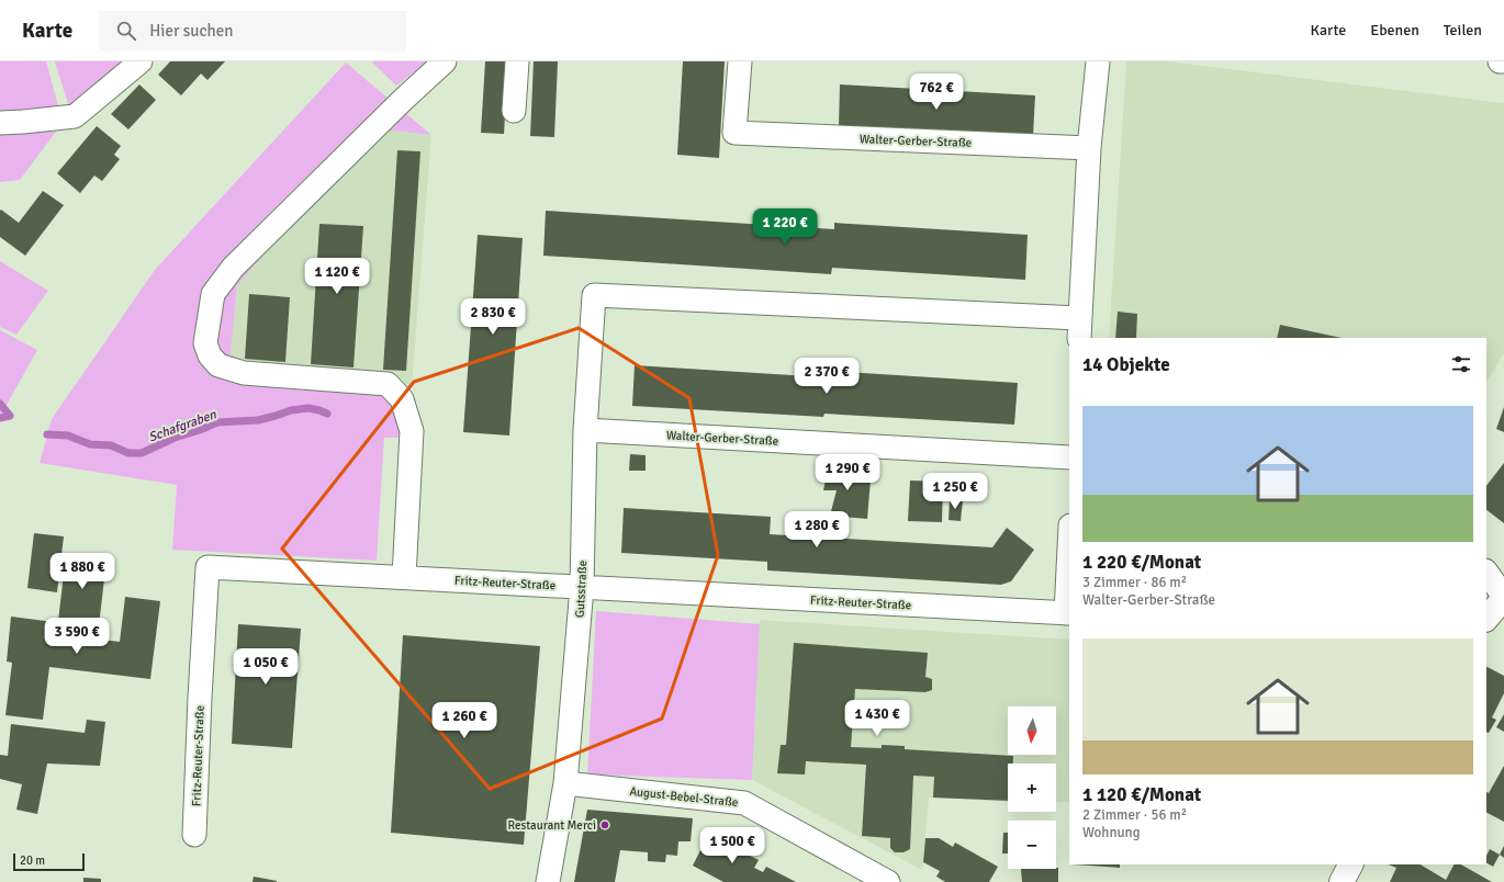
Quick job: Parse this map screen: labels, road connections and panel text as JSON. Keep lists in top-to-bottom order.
{
  "streets": {
    "street": [
      "Walter-Gerber-Straße",
      "Fritz-Reuter-Straße",
      "Gutsstraße",
      "August-Bebel-Straße"
    ]
  },
  "crossings": [
    ["Walter-Gerber-Straße", "Gutsstraße"],
    ["Fritz-Reuter-Straße", "Gutsstraße"],
    ["Gutsstraße", "August-Bebel-Straße"]
  ],
  "water": ["Schafgraben"],
  "places": ["Restaurant Merci"],
  "scale_bar": "20 m",
  "north": "bottom",
  "page": {
    "header": "Karte",
    "search": "Hier suchen",
    "nav": ["Karte", "Ebenen", "Teilen"],
    "price": [
      "762 €",
      "1 220 €",
      "1 120 €",
      "2 830 €",
      "2 370 €",
      "1 290 €",
      "1 250 €",
      "1 280 €",
      "1 880 €",
      "3 590 €",
      "1 050 €",
      "1 430 €",
      "1 260 €",
      "1 500 €"
    ],
    "heading": "14 Objekte",
    "list": [
      {
        "name": "1 220 €/Monat",
        "note": "3 Zimmer · 86 m² · Walter-Gerber-Straße"
      },
      {
        "name": "1 120 €/Monat",
        "note": "2 Zimmer · 56 m² · Wohnung"
      }
    ],
    "map_buttons": ["+", "−"],
    "scale": "20 m"
  }
}
